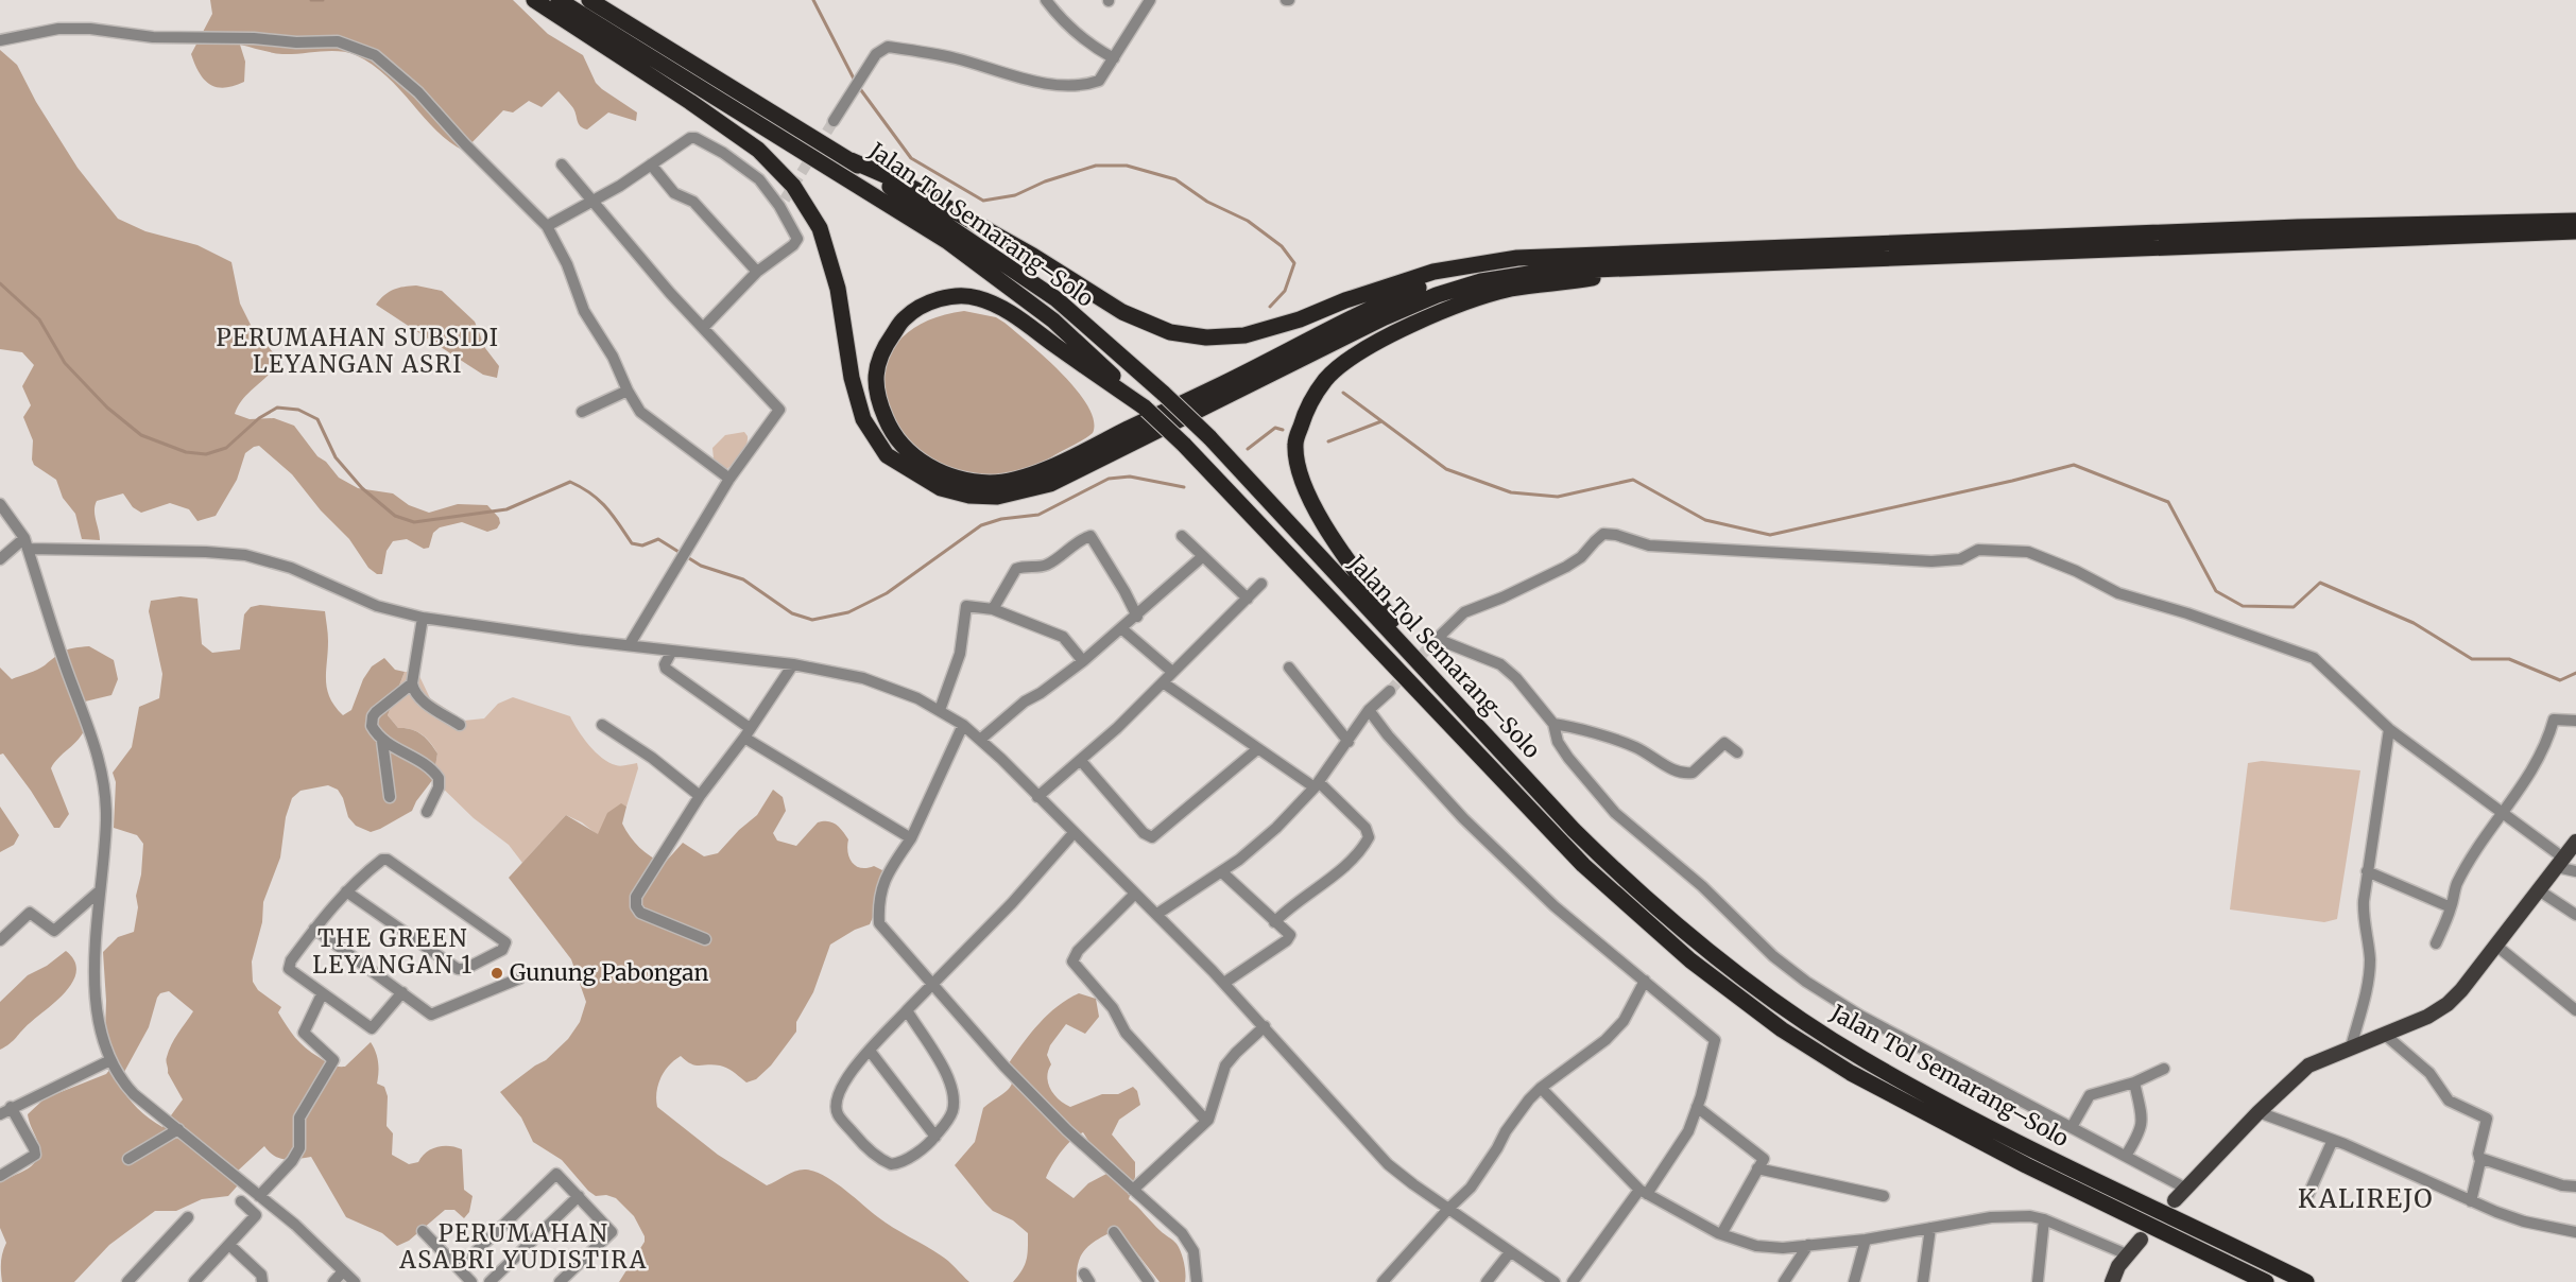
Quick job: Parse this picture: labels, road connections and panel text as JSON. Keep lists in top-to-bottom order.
{
  "streets": {
    "highway": ["Jalan Tol Semarang–Solo"]
  },
  "districts": [
    "PERUMAHAN SUBSIDI LEYANGAN ASRI",
    "THE GREEN LEYANGAN 1",
    "KALIREJO",
    "PERUMAHAN ASABRI YUDISTIRA"
  ],
  "places": ["Gunung Pabongan"]
}
